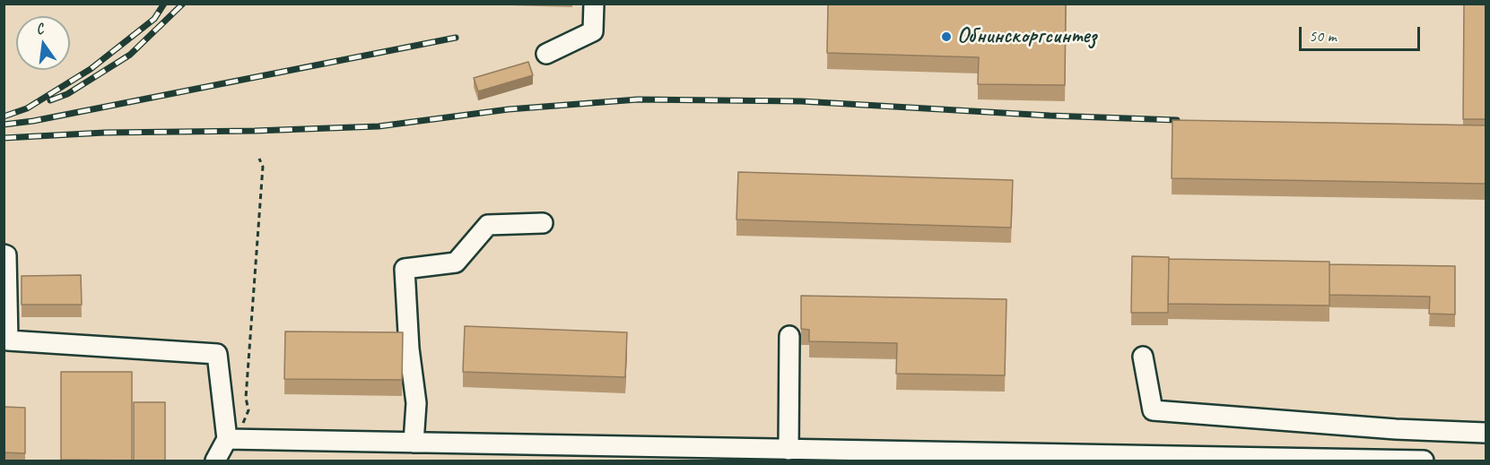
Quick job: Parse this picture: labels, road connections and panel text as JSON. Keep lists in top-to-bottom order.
{
  "places": ["Обнинскоргсинтез"],
  "scale_bar": "50 m",
  "north": "top"
}
